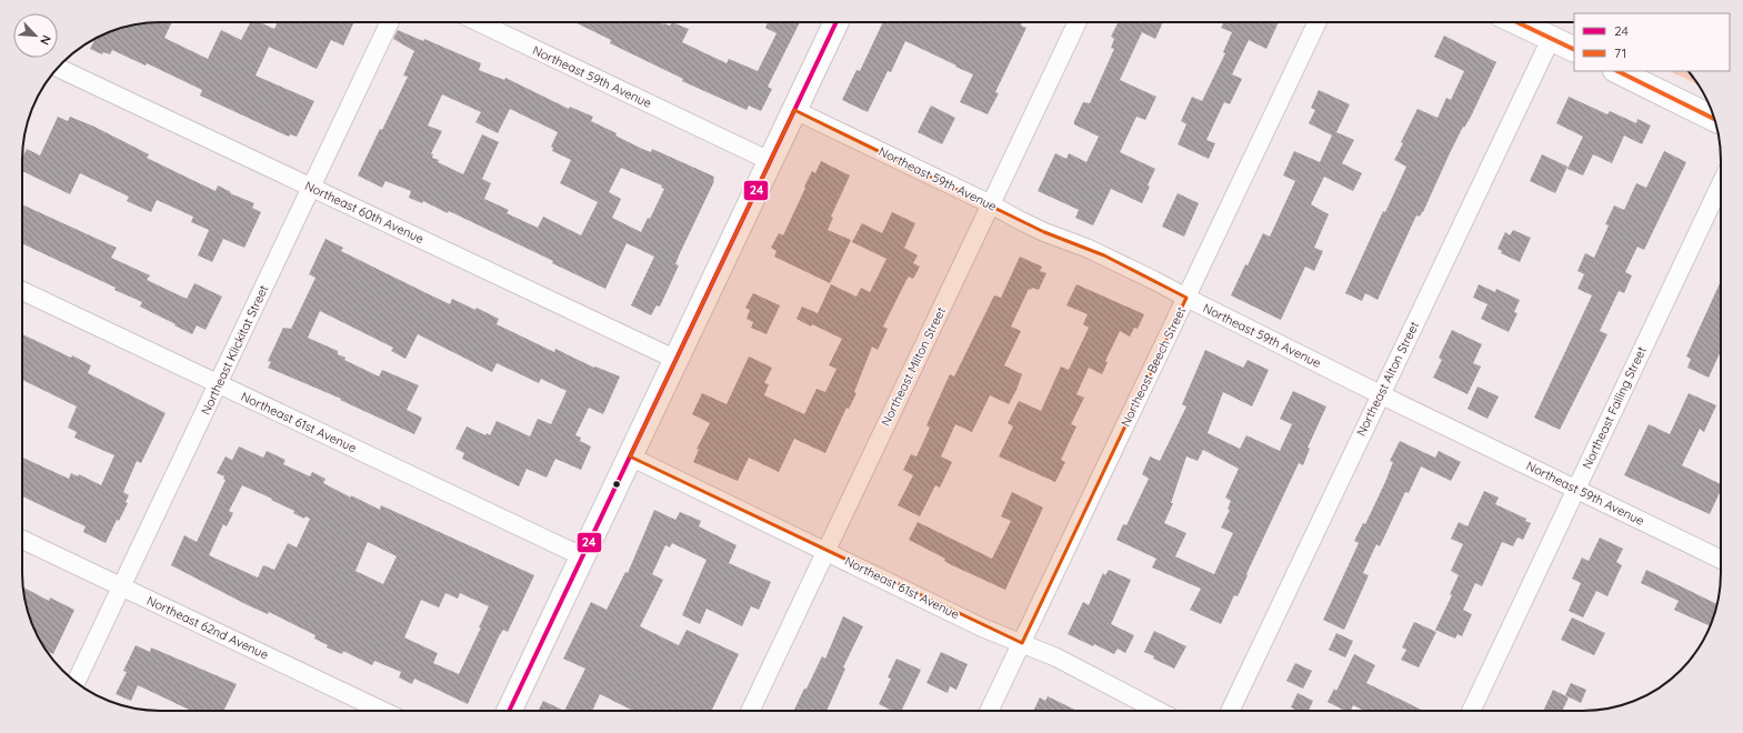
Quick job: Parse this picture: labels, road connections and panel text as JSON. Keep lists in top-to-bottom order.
{
  "streets": {
    "street": [
      "Northeast 59th Avenue",
      "Northeast 60th Avenue",
      "Northeast Klickitat Street",
      "Northeast Milton Street",
      "Northeast Beech Street",
      "Northeast Alton Street",
      "Northeast Failing Street",
      "Northeast 61st Avenue",
      "Northeast 62nd Avenue"
    ]
  },
  "crossings": [
    ["Northeast 59th Avenue", "Northeast Milton Street"],
    ["Northeast 59th Avenue", "Northeast Beech Street"],
    ["Northeast 59th Avenue", "Northeast Alton Street"],
    ["Northeast 59th Avenue", "Northeast Failing Street"],
    ["Northeast 60th Avenue", "Northeast Klickitat Street"],
    ["Northeast Klickitat Street", "Northeast 61st Avenue"],
    ["Northeast Klickitat Street", "Northeast 62nd Avenue"],
    ["Northeast Milton Street", "Northeast 61st Avenue"],
    ["Northeast Beech Street", "Northeast 61st Avenue"]
  ],
  "lines": ["transit line 24", "transit line 71"],
  "legend": ["24", "71"],
  "north": "bottom right"
}
